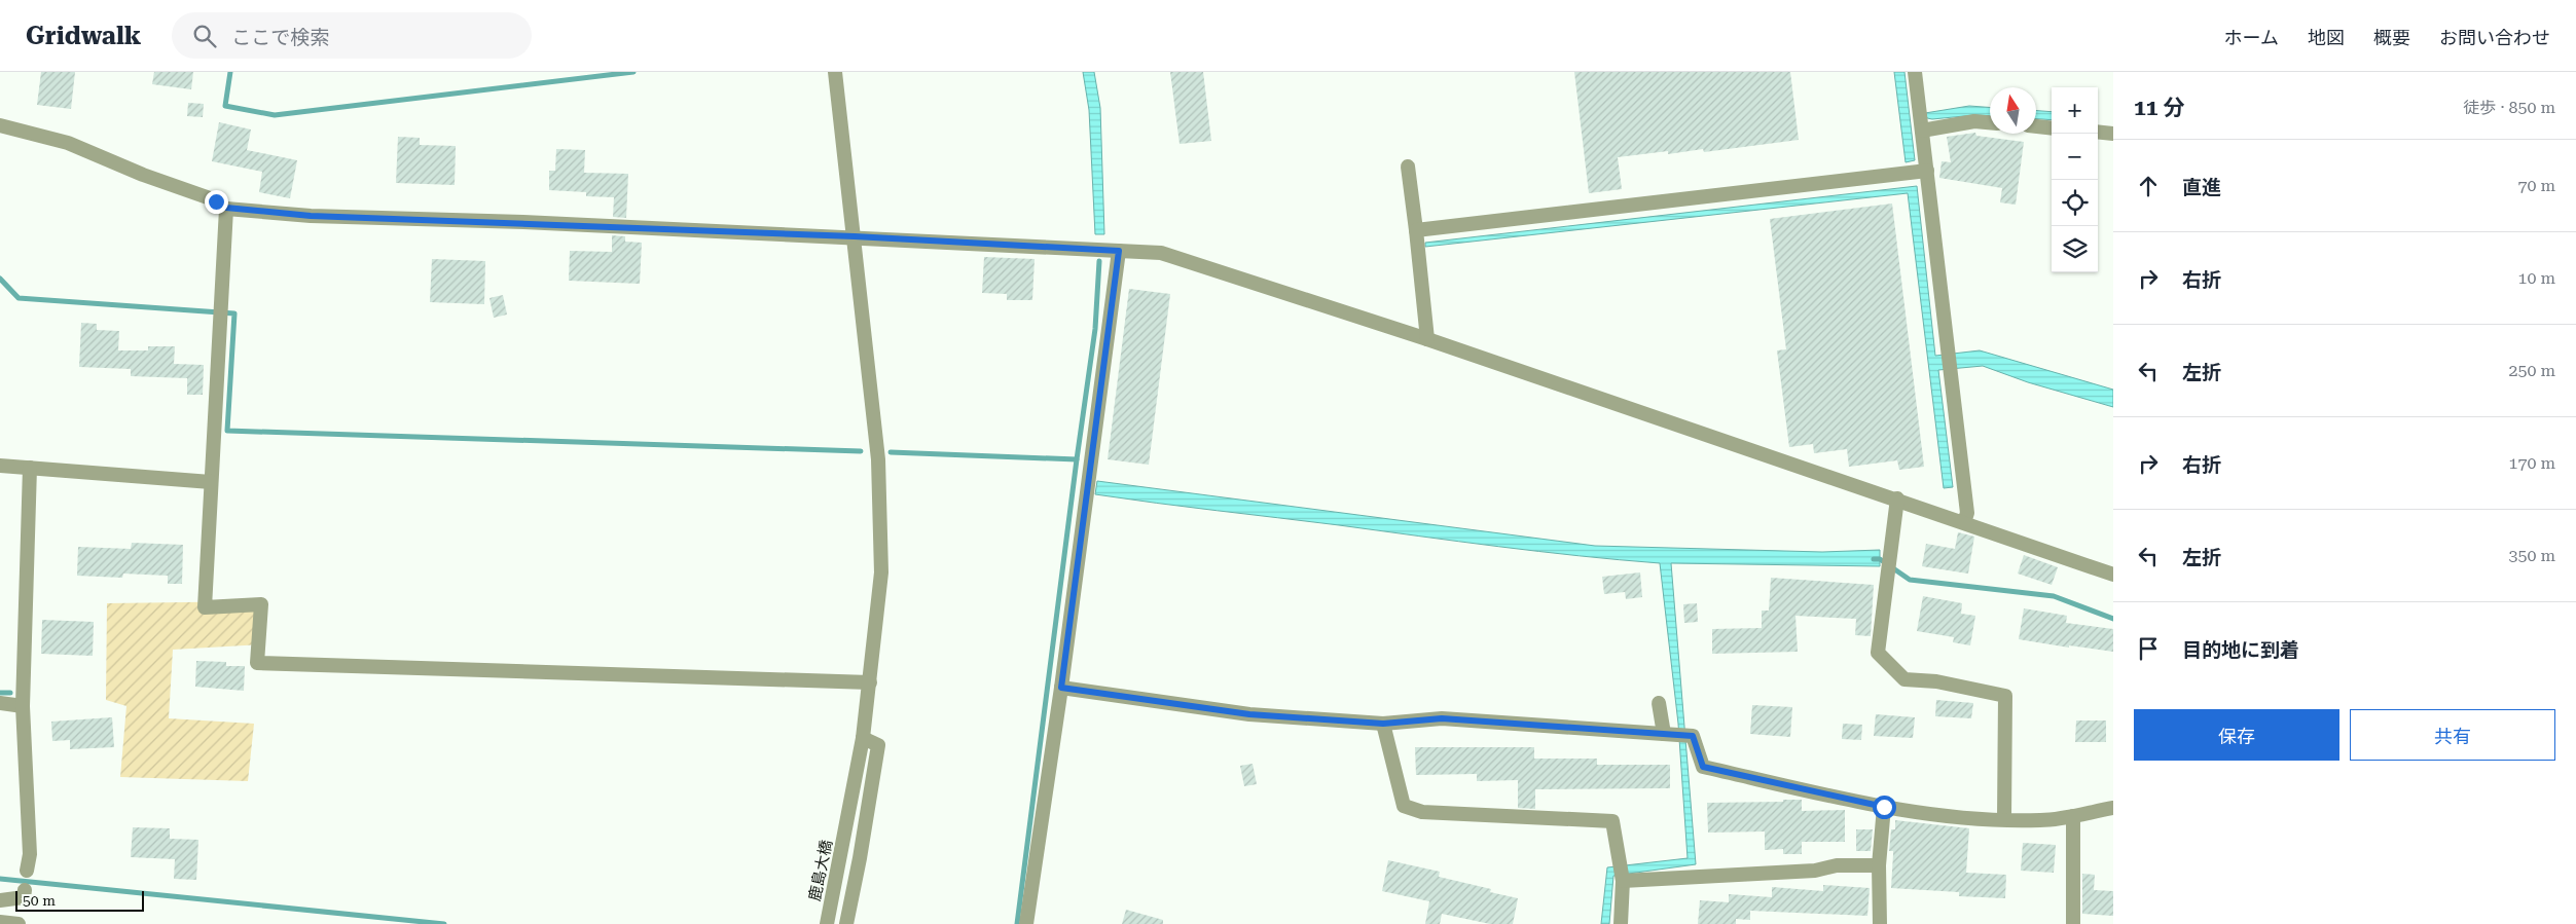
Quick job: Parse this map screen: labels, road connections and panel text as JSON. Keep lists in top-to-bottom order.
{
  "streets": {
    "street": ["鹿島大橋"]
  },
  "scale_bar": "50 m",
  "north": "top",
  "page": {
    "header": "Gridwalk",
    "search": "ここで検索",
    "nav": [
      "ホーム",
      "地図",
      "概要",
      "お問い合わせ"
    ],
    "heading": ["11 分", "徒歩 · 850 m"],
    "map_buttons": ["+", "−"],
    "list": [
      ["直進", "70 m"],
      ["右折", "10 m"],
      ["左折", "250 m"],
      ["右折", "170 m"],
      ["左折", "350 m"],
      "目的地に到着"
    ],
    "buttons": ["保存", "共有"],
    "scale": "50 m"
  }
}
